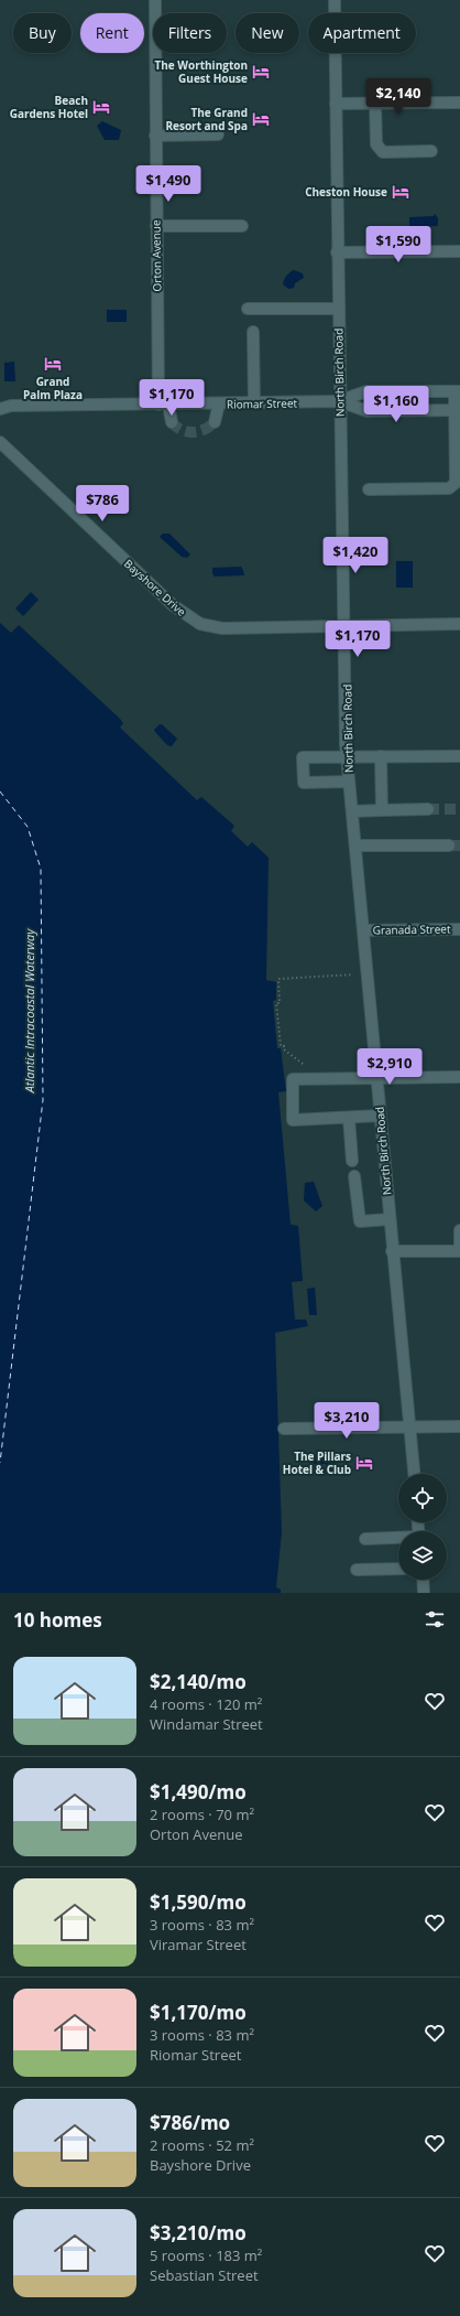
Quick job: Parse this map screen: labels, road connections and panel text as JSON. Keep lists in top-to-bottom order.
{
  "streets": {
    "street": [
      "Orton Avenue",
      "North Birch Road",
      "Riomar Street",
      "Bayshore Drive",
      "Granada Street"
    ]
  },
  "crossings": [
    ["Orton Avenue", "Riomar Street"],
    ["North Birch Road", "Riomar Street"],
    ["North Birch Road", "Bayshore Drive"],
    ["North Birch Road", "Granada Street"]
  ],
  "water": ["Atlantic Intracoastal Waterway"],
  "places": {
    "hotel": [
      "The Worthington Guest House",
      "Beach Gardens Hotel",
      "The Grand Resort and Spa",
      "Cheston House",
      "Grand Palm Plaza",
      "The Pillars Hotel & Club"
    ]
  },
  "page": {
    "chip": [
      "Buy",
      "Rent",
      "Filters",
      "New",
      "Apartment"
    ],
    "price": [
      "$2,140",
      "$1,490",
      "$1,590",
      "$1,170",
      "$1,160",
      "$786",
      "$1,420",
      "$1,170",
      "$2,910",
      "$3,210"
    ],
    "heading": "10 homes",
    "list": [
      {
        "name": "$2,140/mo",
        "note": "4 rooms · 120 m² · Windamar Street"
      },
      {
        "name": "$1,490/mo",
        "note": "2 rooms · 70 m² · Orton Avenue"
      },
      {
        "name": "$1,590/mo",
        "note": "3 rooms · 83 m² · Viramar Street"
      },
      {
        "name": "$1,170/mo",
        "note": "3 rooms · 83 m² · Riomar Street"
      },
      {
        "name": "$786/mo",
        "note": "2 rooms · 52 m² · Bayshore Drive"
      },
      {
        "name": "$3,210/mo",
        "note": "5 rooms · 183 m² · Sebastian Street"
      }
    ]
  }
}
